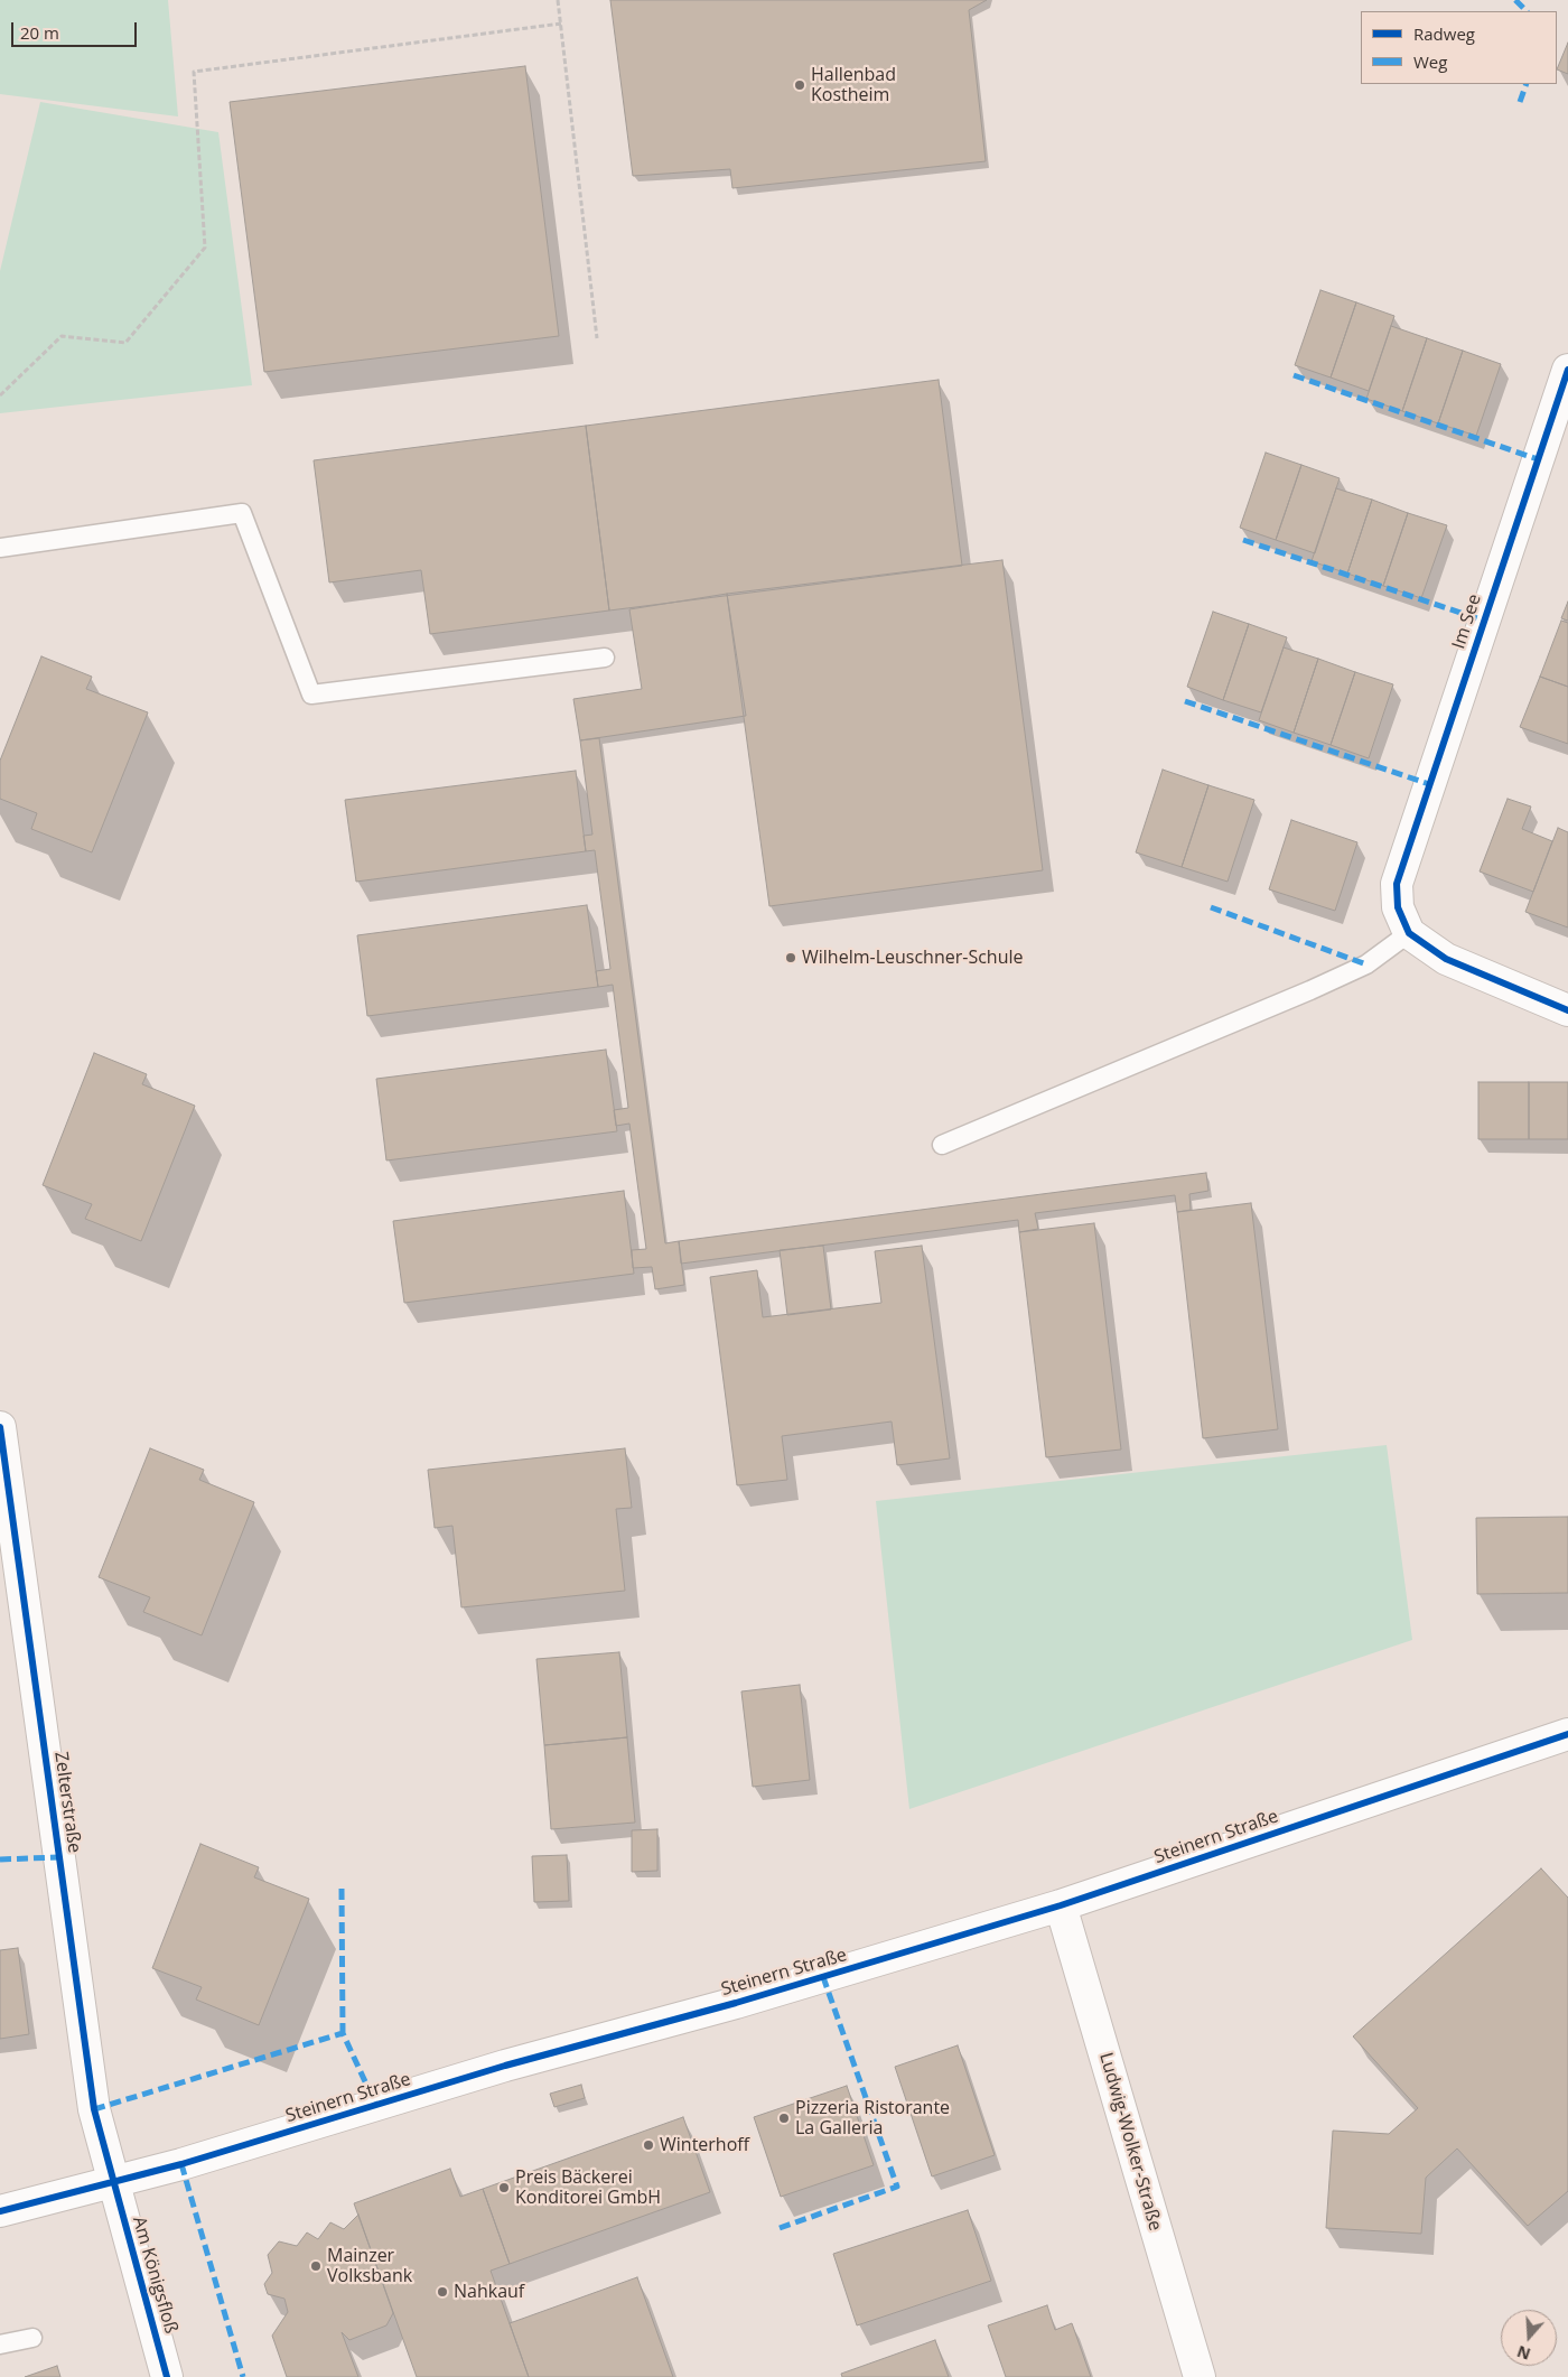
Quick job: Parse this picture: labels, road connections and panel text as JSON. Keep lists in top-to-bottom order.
{
  "streets": {
    "street": [
      "Im See",
      "Zelterstraße",
      "Steinern Straße",
      "Ludwig-Wolker-Straße",
      "Am Königsfloß"
    ]
  },
  "crossings": [
    ["Zelterstraße", "Steinern Straße"],
    ["Zelterstraße", "Am Königsfloß"],
    ["Steinern Straße", "Ludwig-Wolker-Straße"],
    ["Steinern Straße", "Am Königsfloß"]
  ],
  "places": [
    "Hallenbad Kostheim",
    "Wilhelm-Leuschner-Schule",
    "Pizzeria Ristorante La Galleria",
    "Winterhoff",
    "Preis Bäckerei Konditorei GmbH",
    "Mainzer Volksbank",
    "Nahkauf"
  ],
  "legend": ["Radweg", "Weg"],
  "scale_bar": "20 m",
  "north": "bottom"
}
